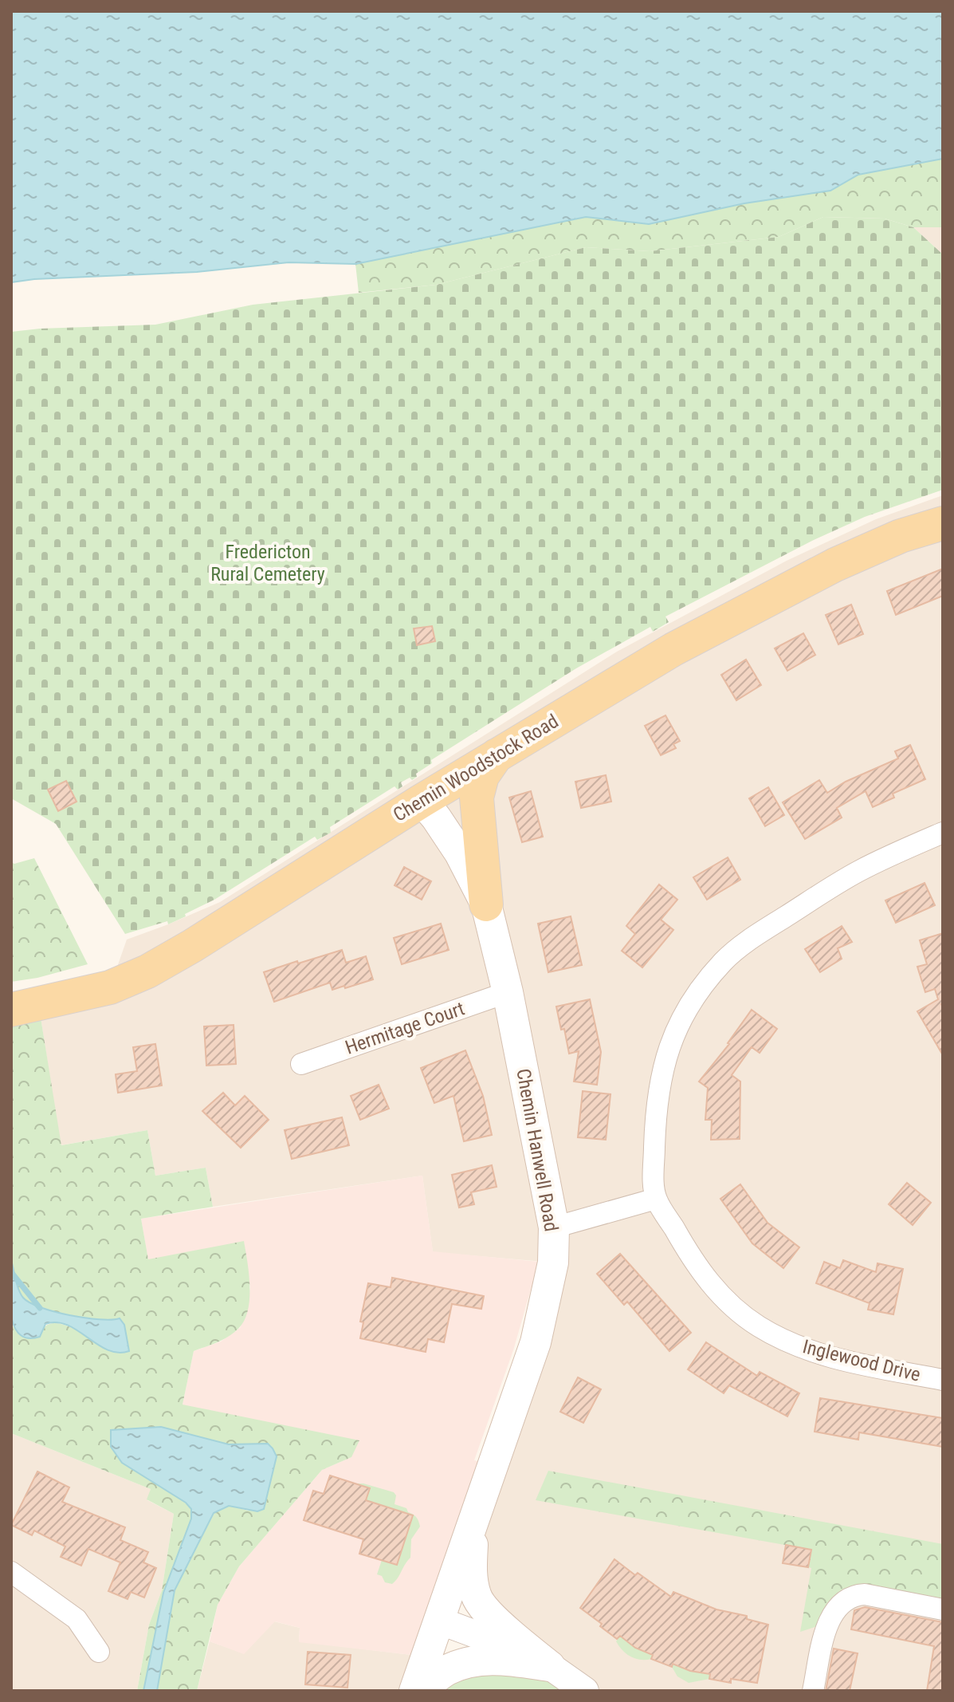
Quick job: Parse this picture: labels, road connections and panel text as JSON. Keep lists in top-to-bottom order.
{
  "streets": {
    "main road": ["Chemin Woodstock Road", "Chemin Hanwell Road"],
    "street": ["Hermitage Court", "Inglewood Drive"]
  },
  "crossings": [
    ["Chemin Woodstock Road", "Chemin Hanwell Road"],
    ["Hermitage Court", "Chemin Hanwell Road"]
  ],
  "parks": ["Fredericton Rural Cemetery"]
}
